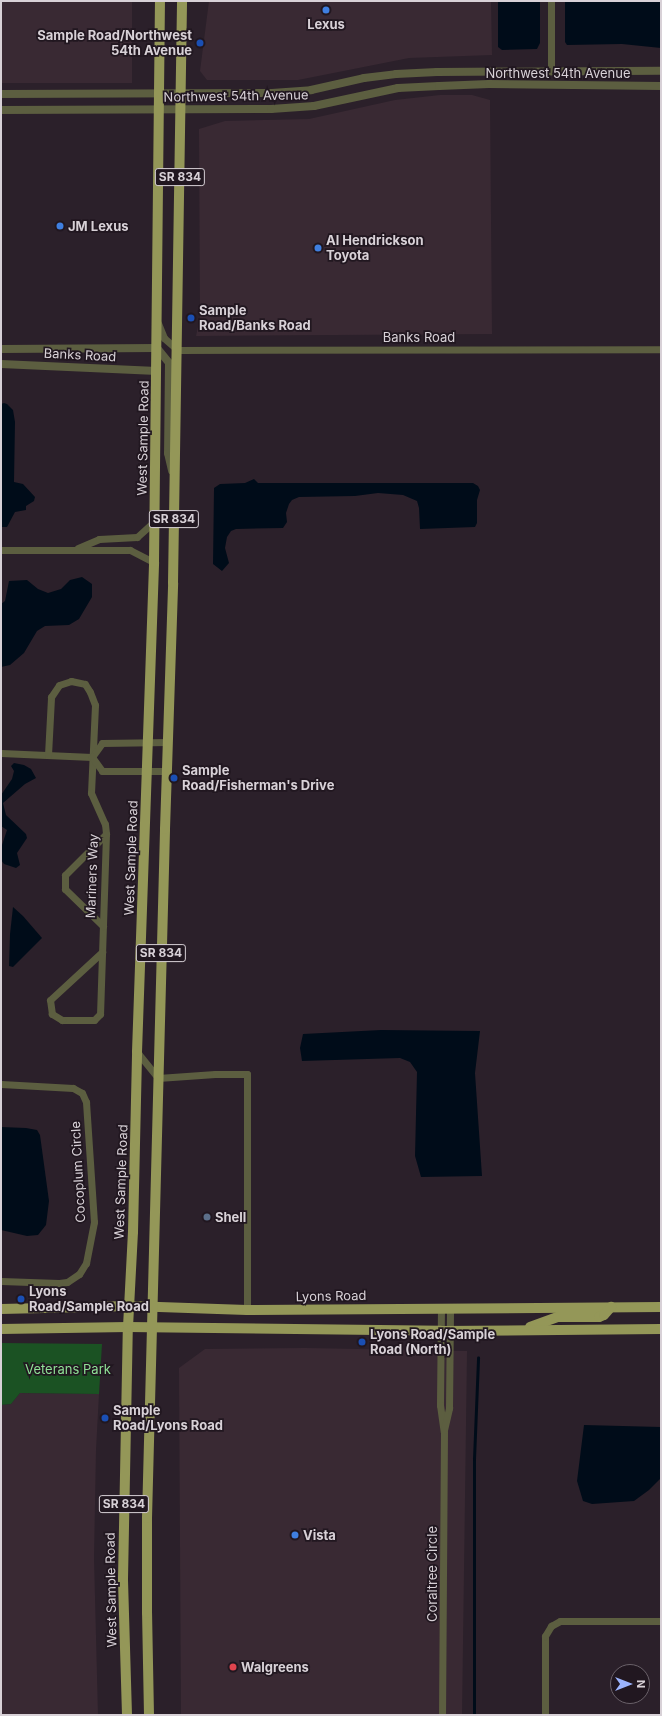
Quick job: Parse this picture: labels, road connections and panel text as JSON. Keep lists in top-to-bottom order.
{
  "streets": {
    "main road": ["SR 834", "West Sample Road", "Lyons Road"],
    "street": [
      "Northwest 54th Avenue",
      "Banks Road",
      "Mariners Way",
      "Cocoplum Circle",
      "Coraltree Circle"
    ]
  },
  "crossings": [
    ["Northwest 54th Avenue", "SR 834"],
    ["Northwest 54th Avenue", "West Sample Road"],
    ["SR 834", "Banks Road"],
    ["SR 834", "Lyons Road"],
    ["Banks Road", "West Sample Road"],
    ["West Sample Road", "Lyons Road"],
    ["Lyons Road", "Coraltree Circle"]
  ],
  "parks": ["Veterans Park"],
  "places": [
    "Lexus",
    "Sample Road/Northwest 54th Avenue",
    "JM Lexus",
    "Al Hendrickson Toyota",
    "Sample Road/Banks Road",
    "Sample Road/Fisherman's Drive",
    "Shell",
    "Lyons Road/Sample Road",
    "Lyons Road/Sample Road (North)",
    "Sample Road/Lyons Road",
    "Vista",
    "Walgreens"
  ],
  "north": "right"
}
